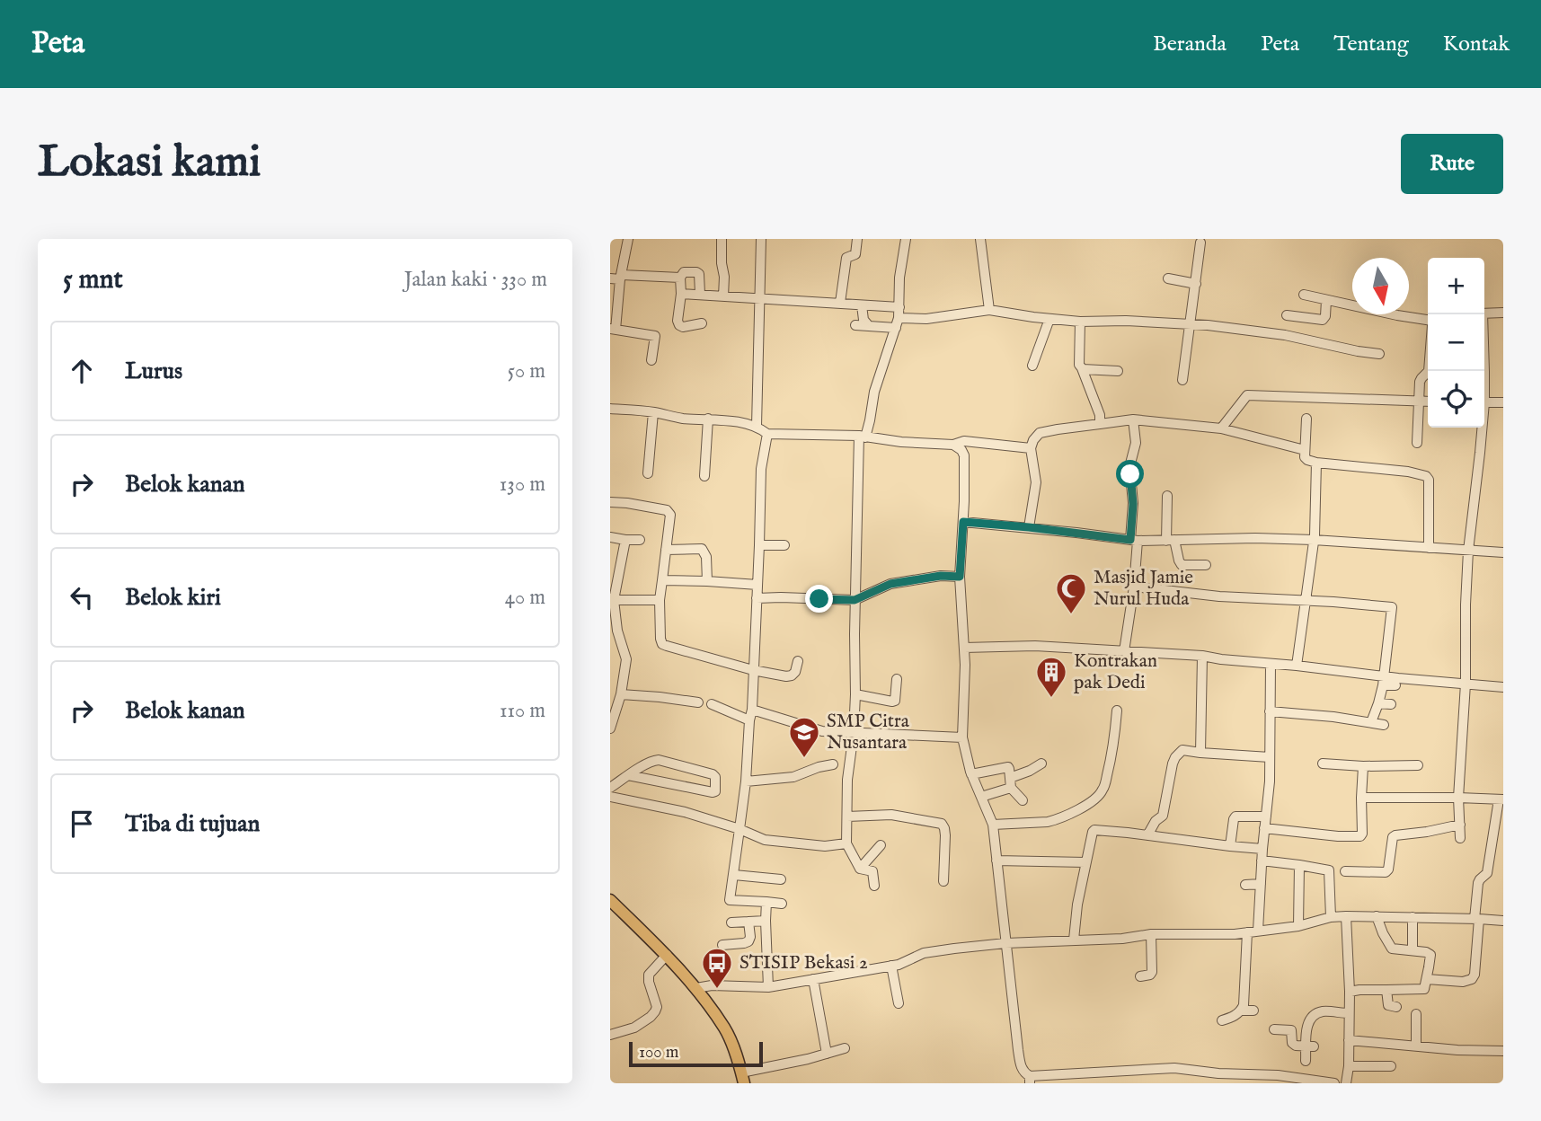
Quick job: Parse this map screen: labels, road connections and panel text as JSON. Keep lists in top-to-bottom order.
{
  "places": {
    "mosque": ["Masjid Jamie Nurul Huda"],
    "building": ["Kontrakan pak Dedi"],
    "school or university": ["SMP Citra Nusantara"],
    "bus stop": ["STISIP Bekasi 2"]
  },
  "scale_bar": "100 m",
  "north": "bottom",
  "page": {
    "header": "Peta",
    "nav": [
      "Beranda",
      "Peta",
      "Tentang",
      "Kontak"
    ],
    "buttons": "Rute",
    "title": "Lokasi kami",
    "heading": ["5 mnt", "Jalan kaki · 330 m"],
    "map_buttons": ["+", "−"],
    "list": [
      ["Lurus", "50 m"],
      ["Belok kanan", "130 m"],
      ["Belok kiri", "40 m"],
      ["Belok kanan", "110 m"],
      "Tiba di tujuan"
    ],
    "scale": "100 m"
  }
}
